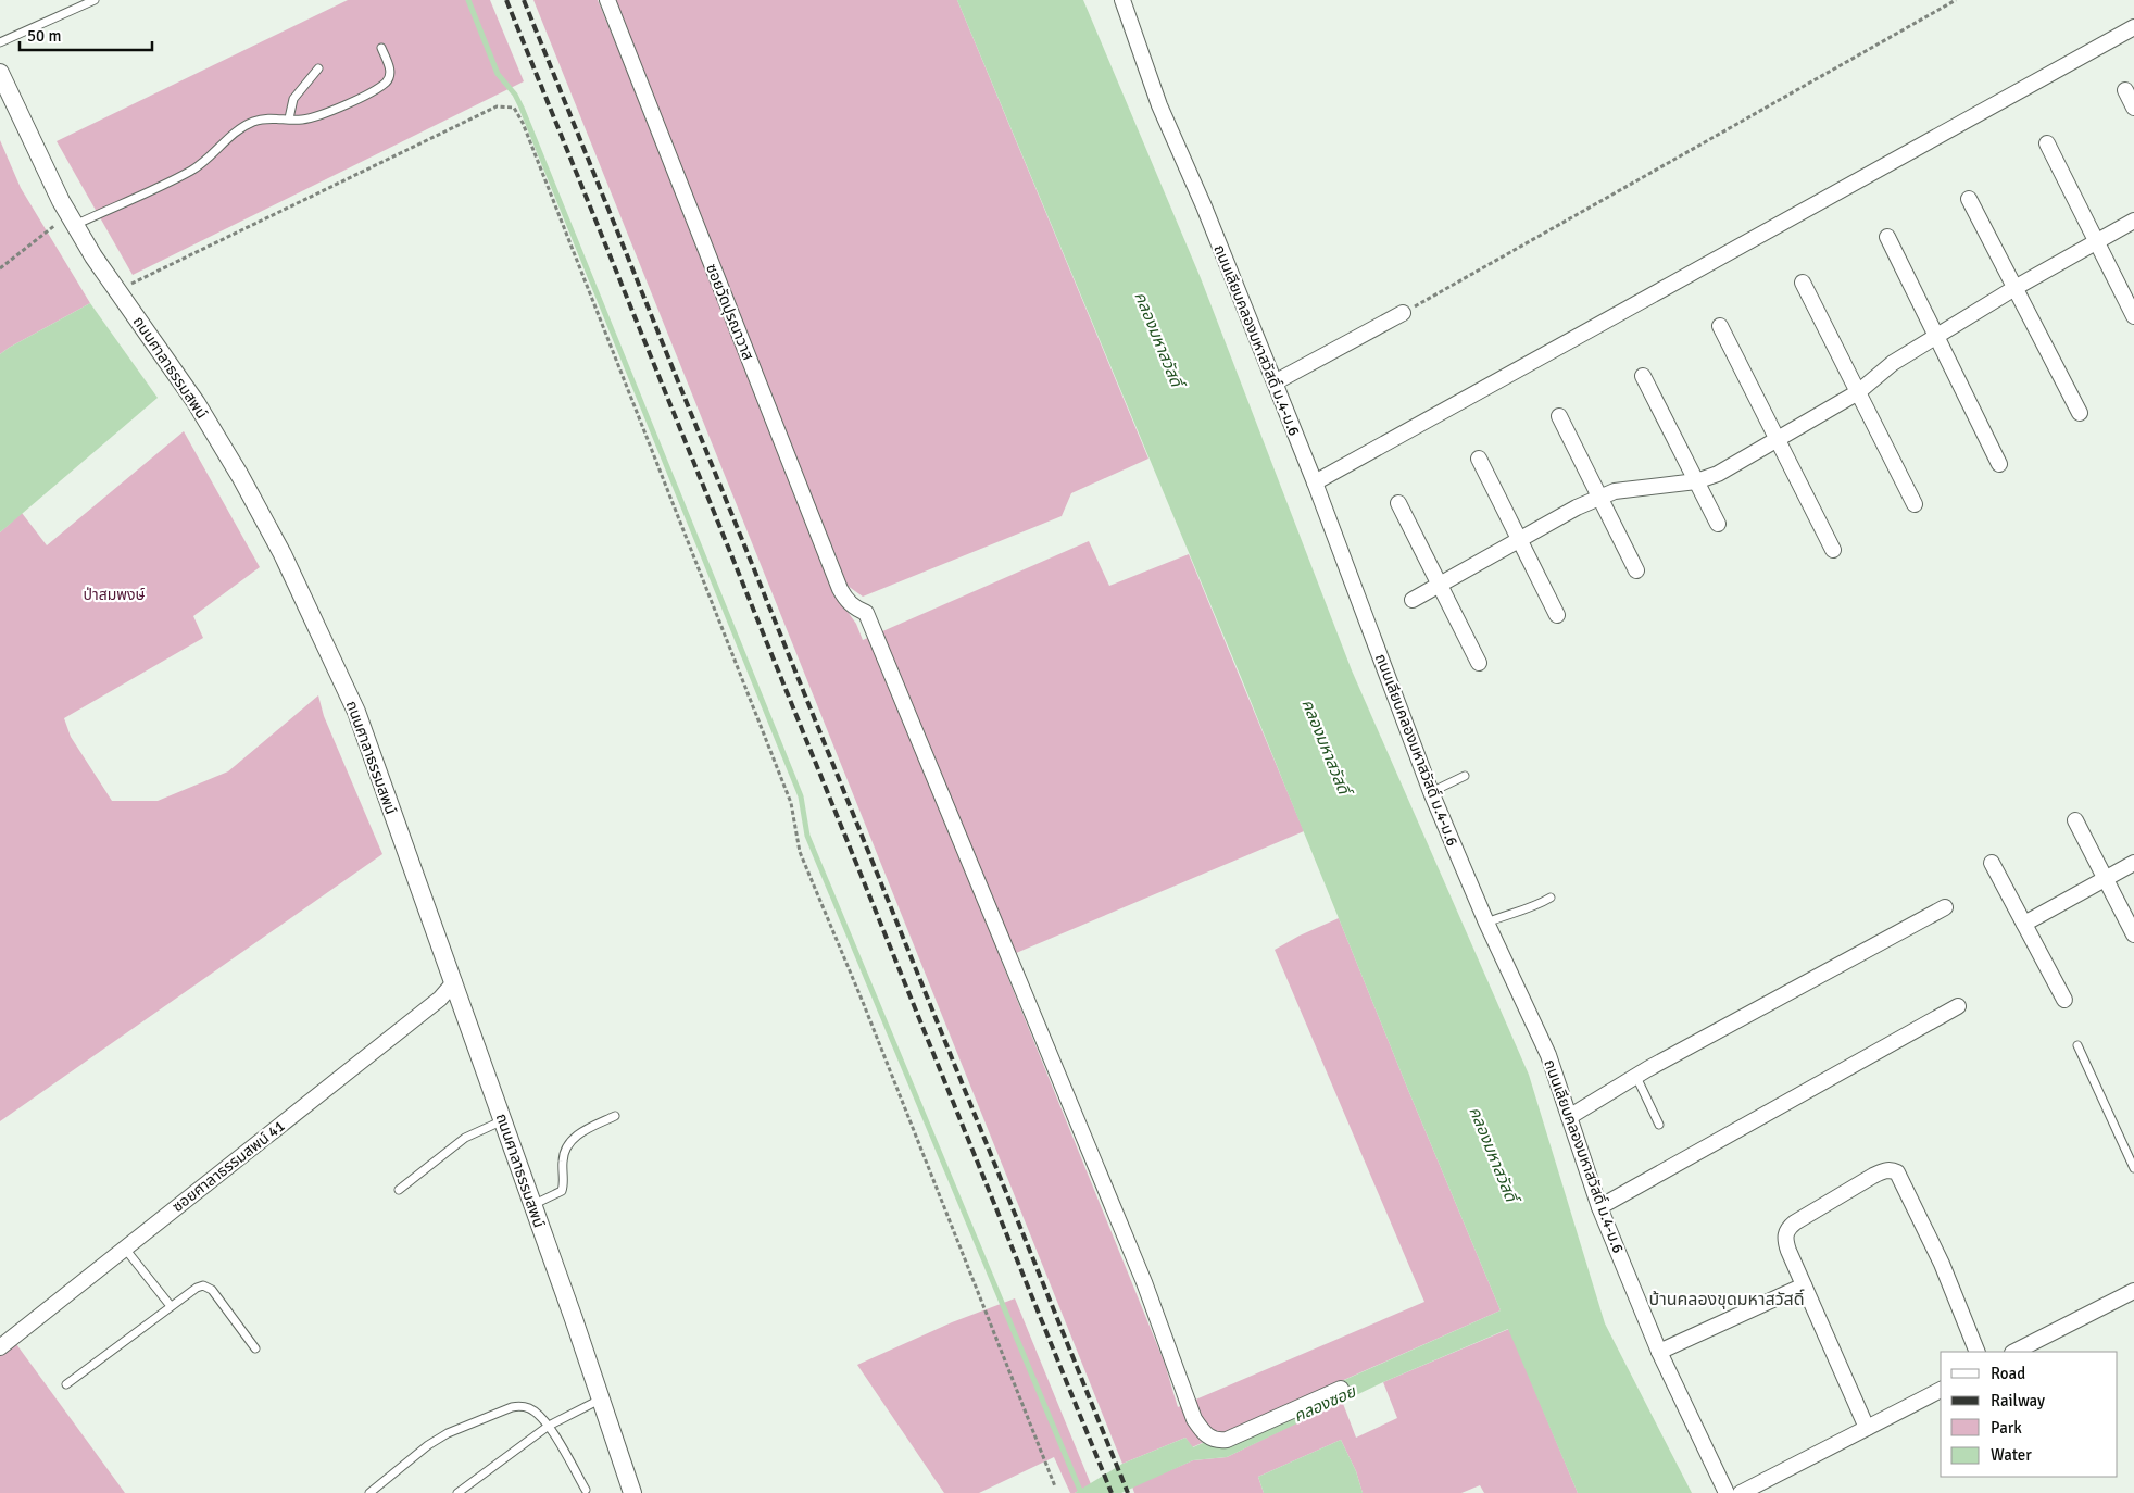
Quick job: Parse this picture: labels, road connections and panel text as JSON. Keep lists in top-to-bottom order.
{
  "streets": {
    "street": [
      "ซอยวัดปุรณาวาส",
      "ถนนเลียบคลองมหาสวัสดิ์ ม.4-ม.6",
      "ถนนศาลาธรรมสพน์",
      "ซอยศาลาธรรมสพน์ 41"
    ]
  },
  "crossings": [
    ["ถนนศาลาธรรมสพน์", "ซอยศาลาธรรมสพน์ 41"]
  ],
  "districts": ["บ้านคลองขุดมหาสวัสดิ์"],
  "water": ["คลองมหาสวัสดิ์", "คลองซอย"],
  "parks": ["ป่าสมพงษ์"],
  "legend": [
    "Road",
    "Railway",
    "Park",
    "Water"
  ],
  "scale_bar": "50 m"
}
